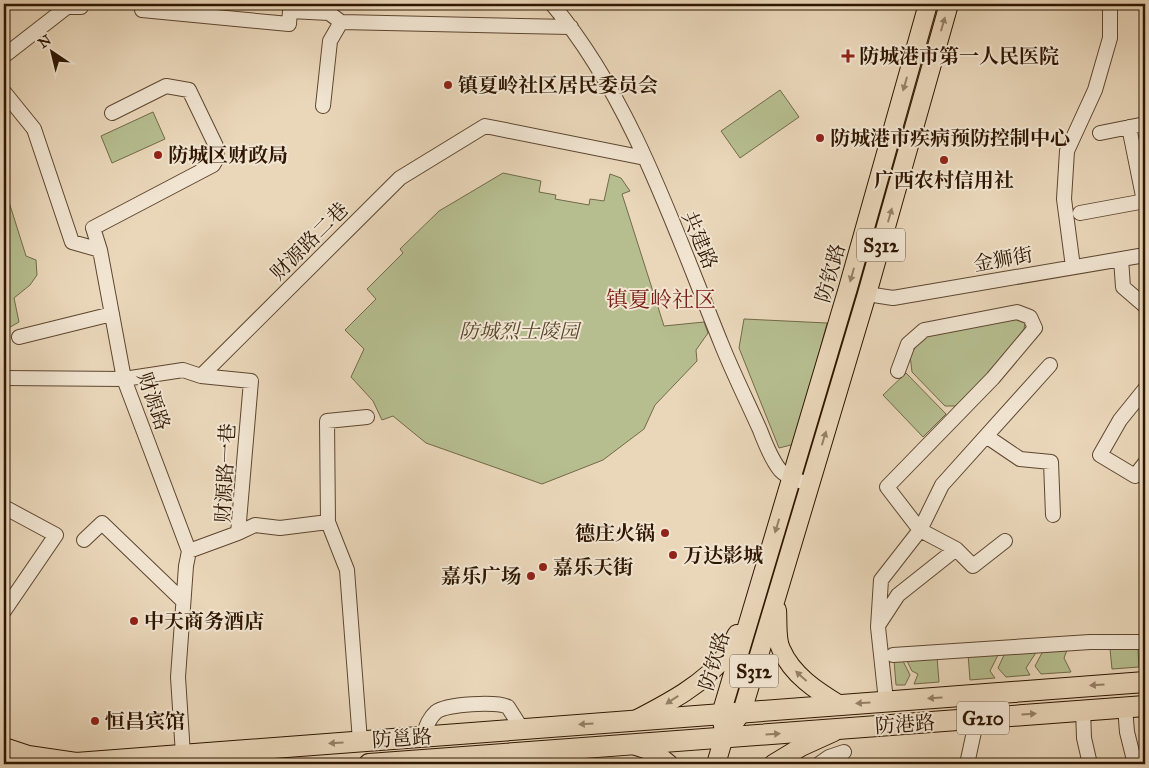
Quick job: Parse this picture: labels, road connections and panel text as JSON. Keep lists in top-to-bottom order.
{
  "streets": {
    "highway": ["G210", "防港路", "防邕路"],
    "main road": ["S312", "防钦路"],
    "street": [
      "共建路",
      "财源路二巷",
      "金狮街",
      "财源路",
      "财源路一巷"
    ]
  },
  "crossings": [
    ["共建路", "财源路二巷"],
    ["共建路", "防钦路"],
    ["财源路二巷", "财源路一巷"],
    ["S312", "防钦路"],
    ["S312", "防港路"],
    ["S312", "防邕路"],
    ["金狮街", "防钦路"],
    ["防钦路", "防港路"],
    ["防钦路", "防邕路"],
    ["财源路", "防邕路"],
    ["防港路", "防邕路"]
  ],
  "districts": ["镇夏岭社区"],
  "parks": ["防城烈士陵园"],
  "places": {
    "health": ["防城港市第一人民医院"],
    "other": [
      "镇夏岭社区居民委员会",
      "防城港市疾病预防控制中心",
      "防城区财政局",
      "广西农村信用社",
      "德庄火锅",
      "万达影城",
      "嘉乐天街",
      "嘉乐广场",
      "中天商务酒店",
      "恒昌宾馆"
    ]
  },
  "north": "top left"
}
